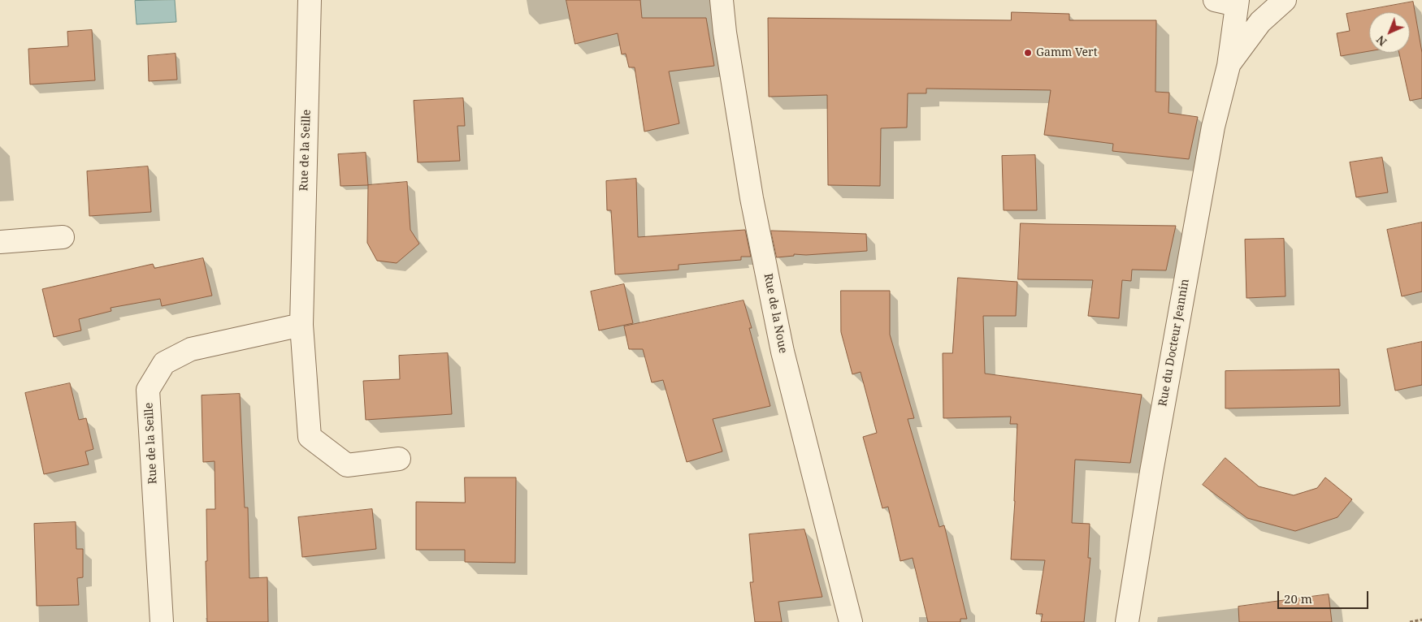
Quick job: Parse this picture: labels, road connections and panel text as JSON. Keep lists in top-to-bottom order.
{
  "streets": {
    "street": ["Rue de la Seille", "Rue de la Noue", "Rue du Docteur Jeannin"]
  },
  "places": ["Gamm Vert"],
  "scale_bar": "20 m",
  "north": "bottom left"
}
